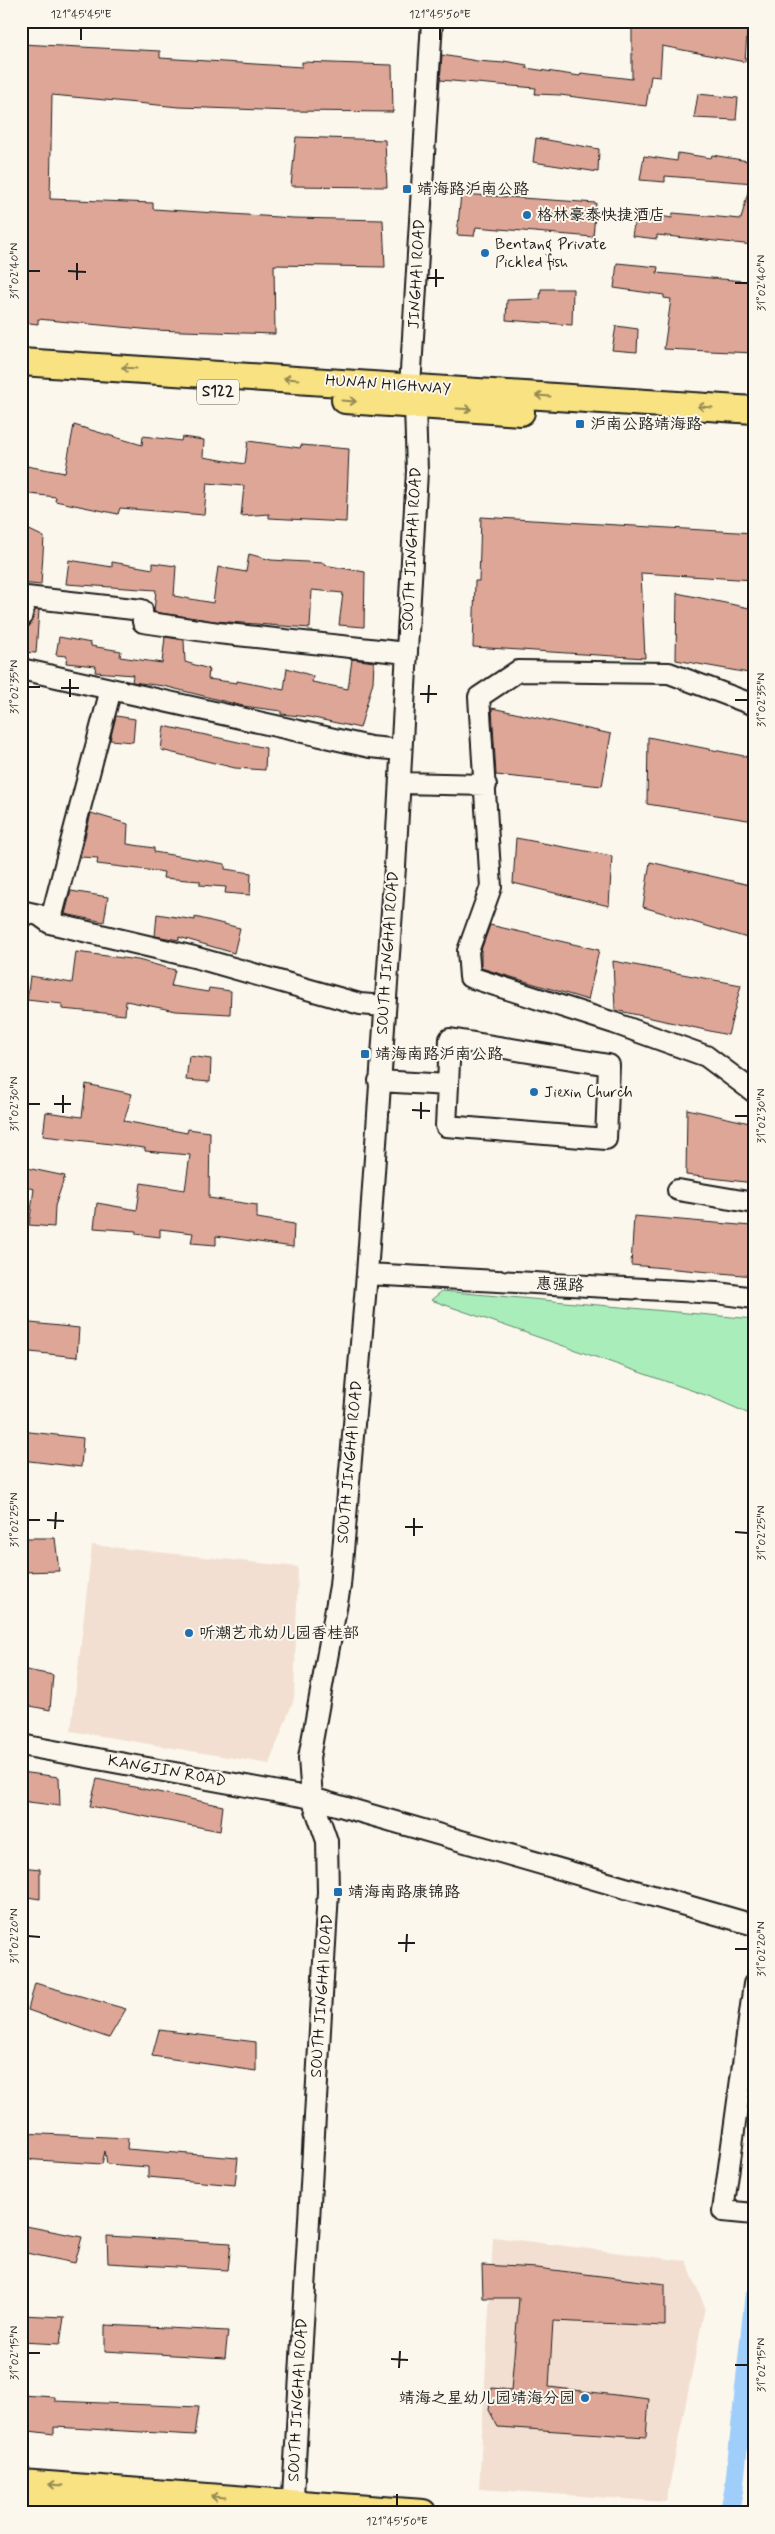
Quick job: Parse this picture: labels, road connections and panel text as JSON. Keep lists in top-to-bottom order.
{
  "streets": {
    "main road": ["HUNAN HIGHWAY", "S122"],
    "street": [
      "JINGHAI ROAD",
      "SOUTH JINGHAI ROAD",
      "惠强路",
      "KANGJIN ROAD"
    ]
  },
  "crossings": [
    ["JINGHAI ROAD", "HUNAN HIGHWAY"],
    ["JINGHAI ROAD", "SOUTH JINGHAI ROAD"],
    ["HUNAN HIGHWAY", "SOUTH JINGHAI ROAD"],
    ["SOUTH JINGHAI ROAD", "惠强路"],
    ["SOUTH JINGHAI ROAD", "KANGJIN ROAD"]
  ],
  "places": {
    "transit": [
      "靖海路沪南公路",
      "沪南公路靖海路",
      "靖海南路沪南公路",
      "靖海南路康锦路"
    ],
    "other": [
      "格林豪泰快捷酒店",
      "Bentang Private Pickled fish",
      "Jiexin Church",
      "听潮艺术幼儿园香桂部",
      "靖海之星幼儿园靖海分园"
    ]
  },
  "coordinates": [
    "121°45'45\"E",
    "121°45'50\"E",
    "31°02'40\"N",
    "31°02'35\"N",
    "31°02'30\"N",
    "31°02'25\"N",
    "31°02'20\"N",
    "31°02'15\"N"
  ]
}
